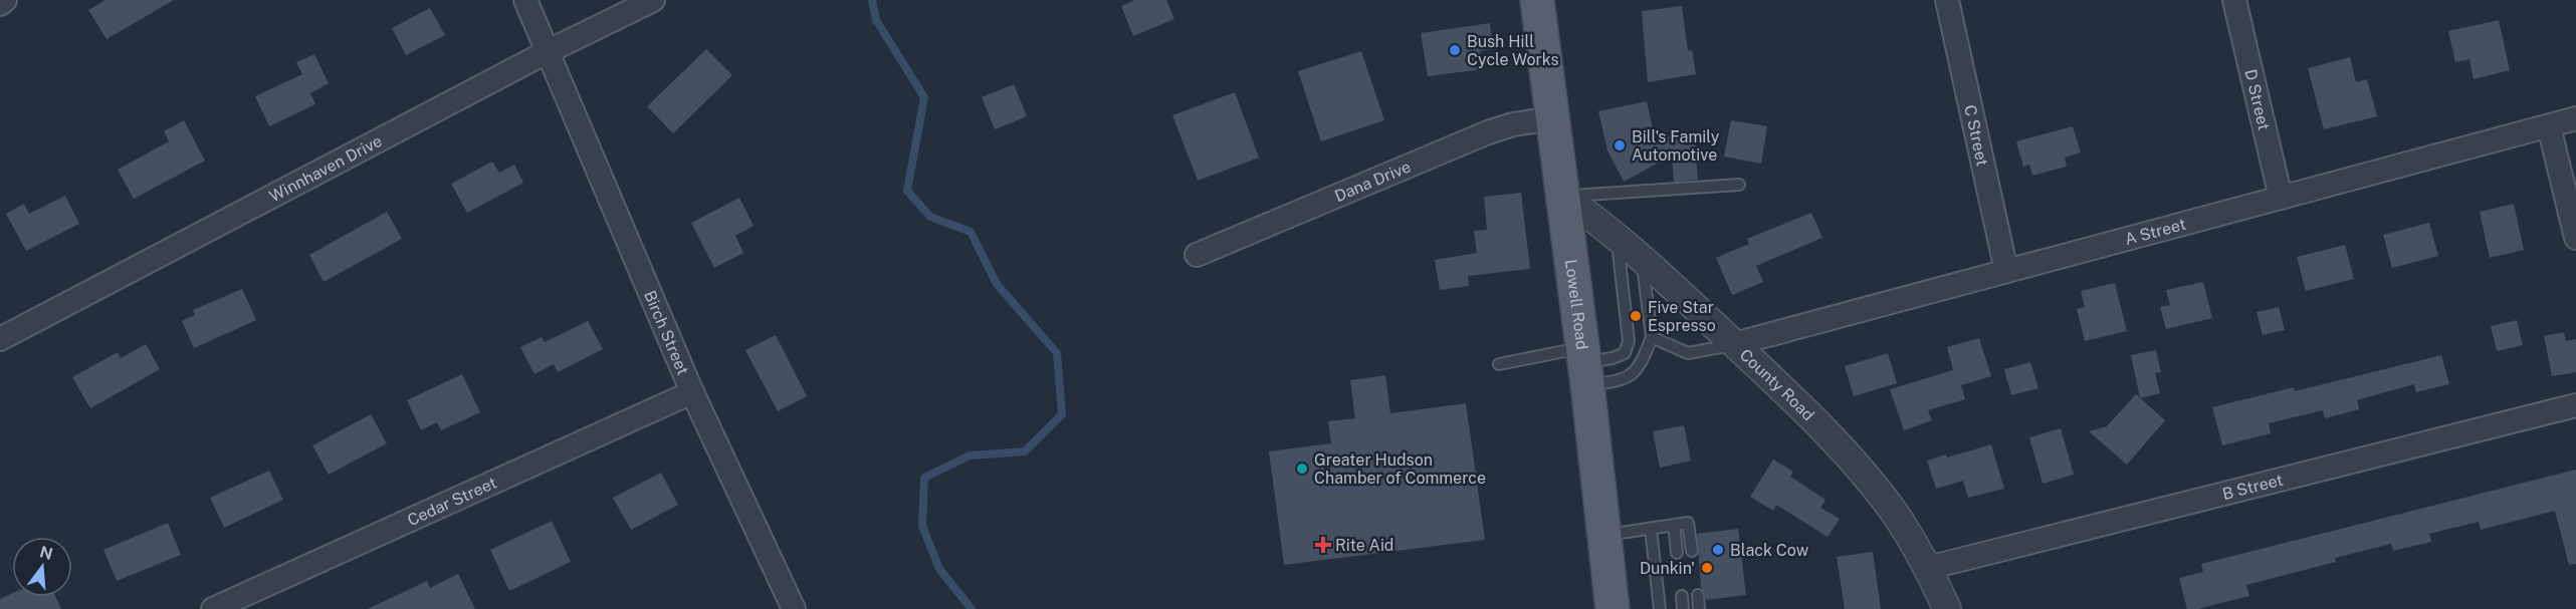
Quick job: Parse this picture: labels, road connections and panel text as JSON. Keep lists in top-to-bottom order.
{
  "streets": {
    "main road": ["Lowell Road"],
    "street": [
      "D Street",
      "C Street",
      "Winnhaven Drive",
      "Dana Drive",
      "A Street",
      "Birch Street",
      "County Road",
      "B Street",
      "Cedar Street"
    ]
  },
  "crossings": [
    ["D Street", "A Street"],
    ["C Street", "A Street"],
    ["Winnhaven Drive", "Birch Street"],
    ["Dana Drive", "Lowell Road"],
    ["A Street", "County Road"],
    ["Lowell Road", "County Road"],
    ["Birch Street", "Cedar Street"],
    ["County Road", "B Street"]
  ],
  "places": {
    "other": [
      "Bush Hill Cycle Works",
      "Bill's Family Automotive",
      "Five Star Espresso",
      "Greater Hudson Chamber of Commerce",
      "Black Cow",
      "Dunkin'"
    ],
    "health": ["Rite Aid"]
  },
  "north": "top"
}
